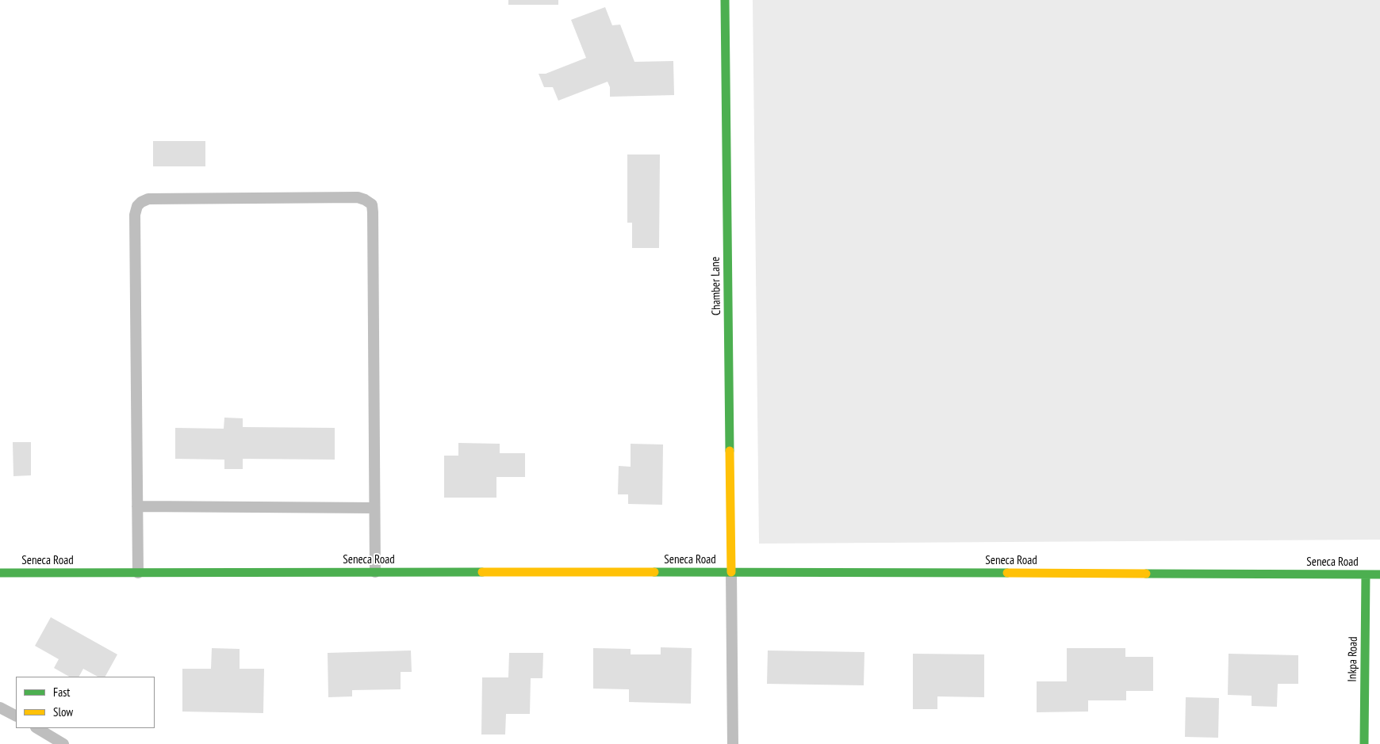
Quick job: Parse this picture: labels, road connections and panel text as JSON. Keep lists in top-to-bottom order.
{
  "streets": {
    "street": ["Chamber Lane", "Seneca Road", "Inkpa Road"]
  },
  "crossings": [
    ["Chamber Lane", "Seneca Road"],
    ["Seneca Road", "Inkpa Road"]
  ],
  "legend": ["Fast", "Slow"]
}
